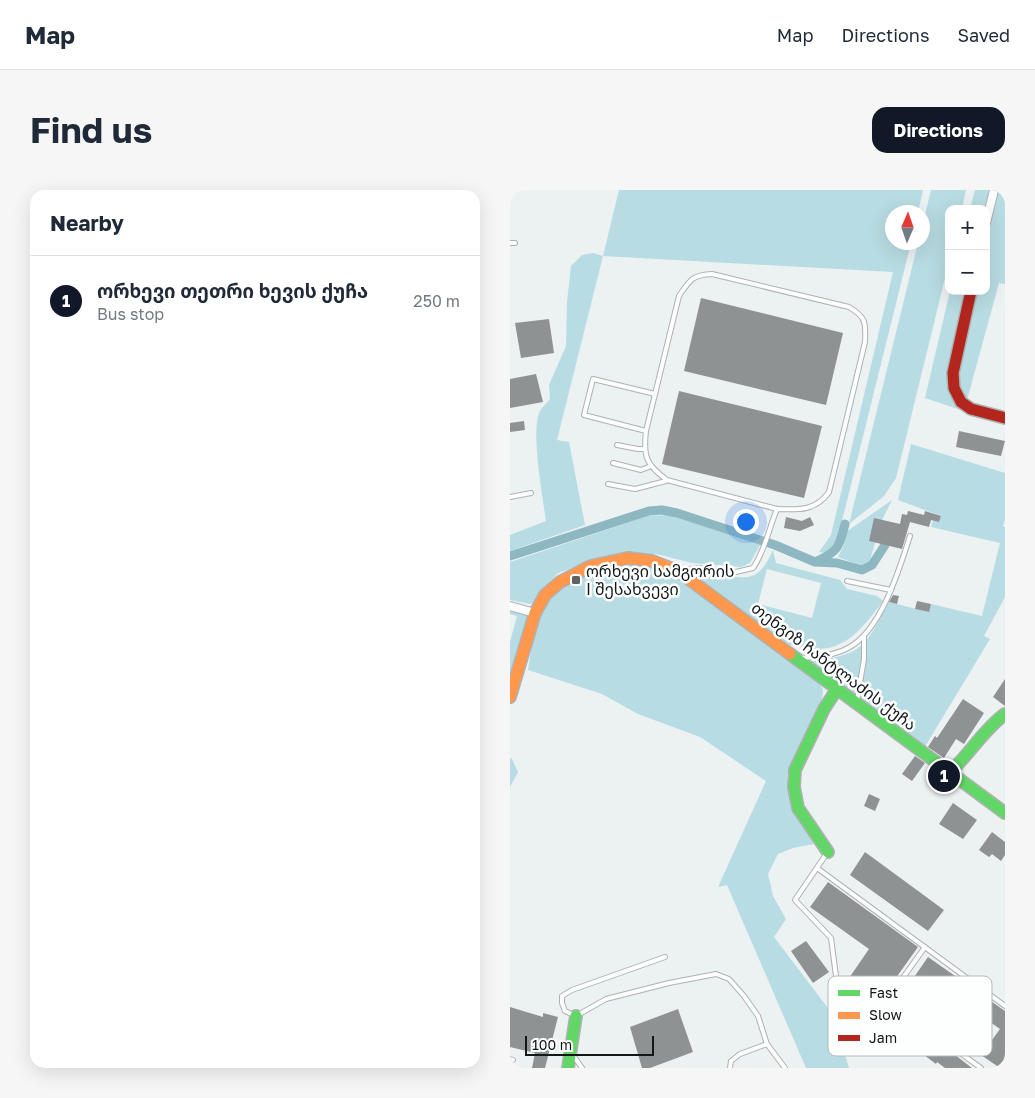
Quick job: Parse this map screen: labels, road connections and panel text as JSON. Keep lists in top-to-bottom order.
{
  "streets": {
    "street": ["თენგიზ ჩანტლაძის ქუჩა"]
  },
  "places": {
    "transit": ["ორხევი სამგორის I შესახვევი"]
  },
  "legend": ["Fast", "Slow", "Jam"],
  "scale_bar": "100 m",
  "north": "top",
  "page": {
    "header": "Map",
    "nav": ["Map", "Directions", "Saved"],
    "buttons": "Directions",
    "title": "Find us",
    "heading": "Nearby",
    "map_buttons": ["+", "−"],
    "list": [
      {
        "mark": "1",
        "name": "ორხევი თეთრი ხევის ქუჩა",
        "note": "Bus stop",
        "value": "250 m"
      }
    ],
    "pins": "1",
    "scale": "100 m"
  }
}
